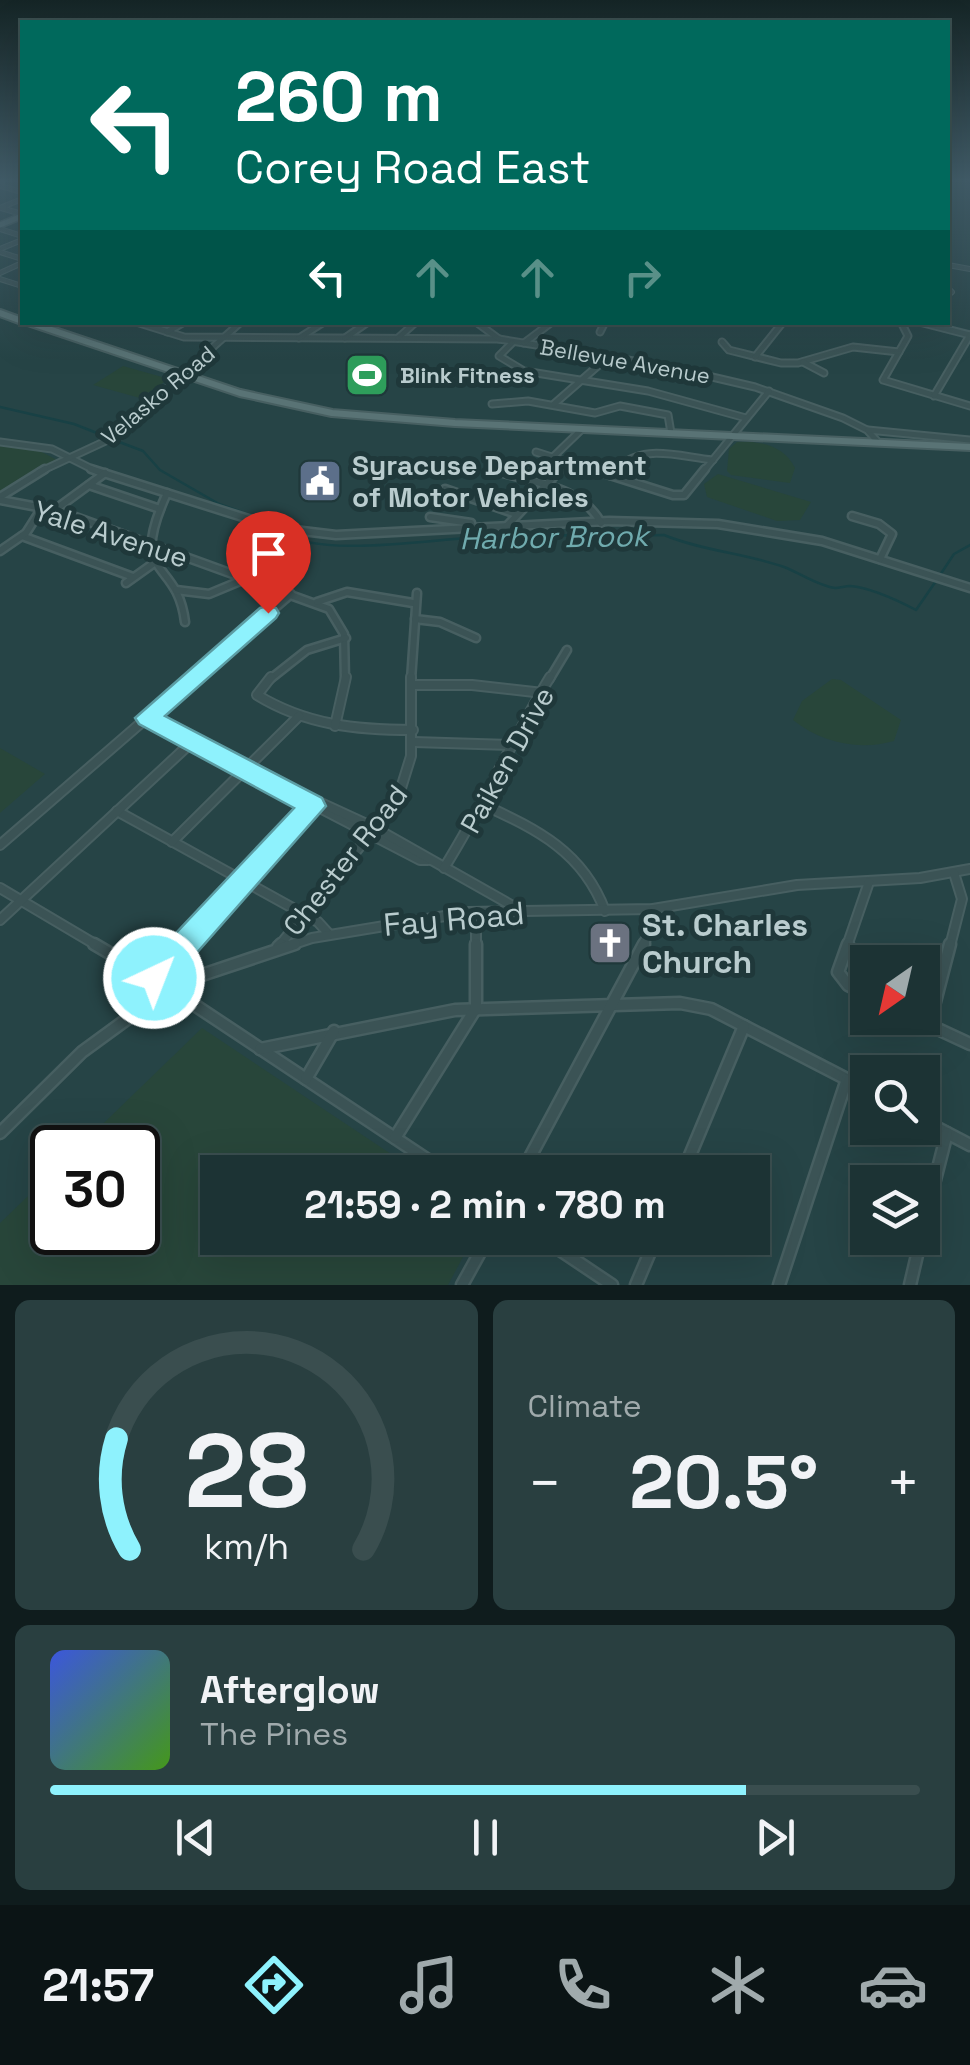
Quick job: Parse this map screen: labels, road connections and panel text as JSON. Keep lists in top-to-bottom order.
{
  "streets": {
    "street": [
      "Bellevue Avenue",
      "Velasko Road",
      "Yale Avenue",
      "Paiken Drive",
      "Chester Road",
      "Fay Road"
    ]
  },
  "crossings": [
    ["Bellevue Avenue", "Velasko Road"],
    ["Chester Road", "Fay Road"]
  ],
  "water": ["Harbor Brook"],
  "places": {
    "sports": ["Blink Fitness"],
    "public building": ["Syracuse Department of Motor Vehicles"],
    "church": ["St. Charles Church"]
  },
  "north": "bottom left",
  "page": {
    "turn": ["260 m", "Corey Road East"],
    "limit": "30",
    "trip": "21:59 · 2 min · 780 m",
    "tile": "Climate",
    "heat": ["−", "20.5°", "+"],
    "song": ["Afterglow", "The Pines"],
    "tabs": "21:57",
    "gauge": ["28", "km/h"]
  }
}
